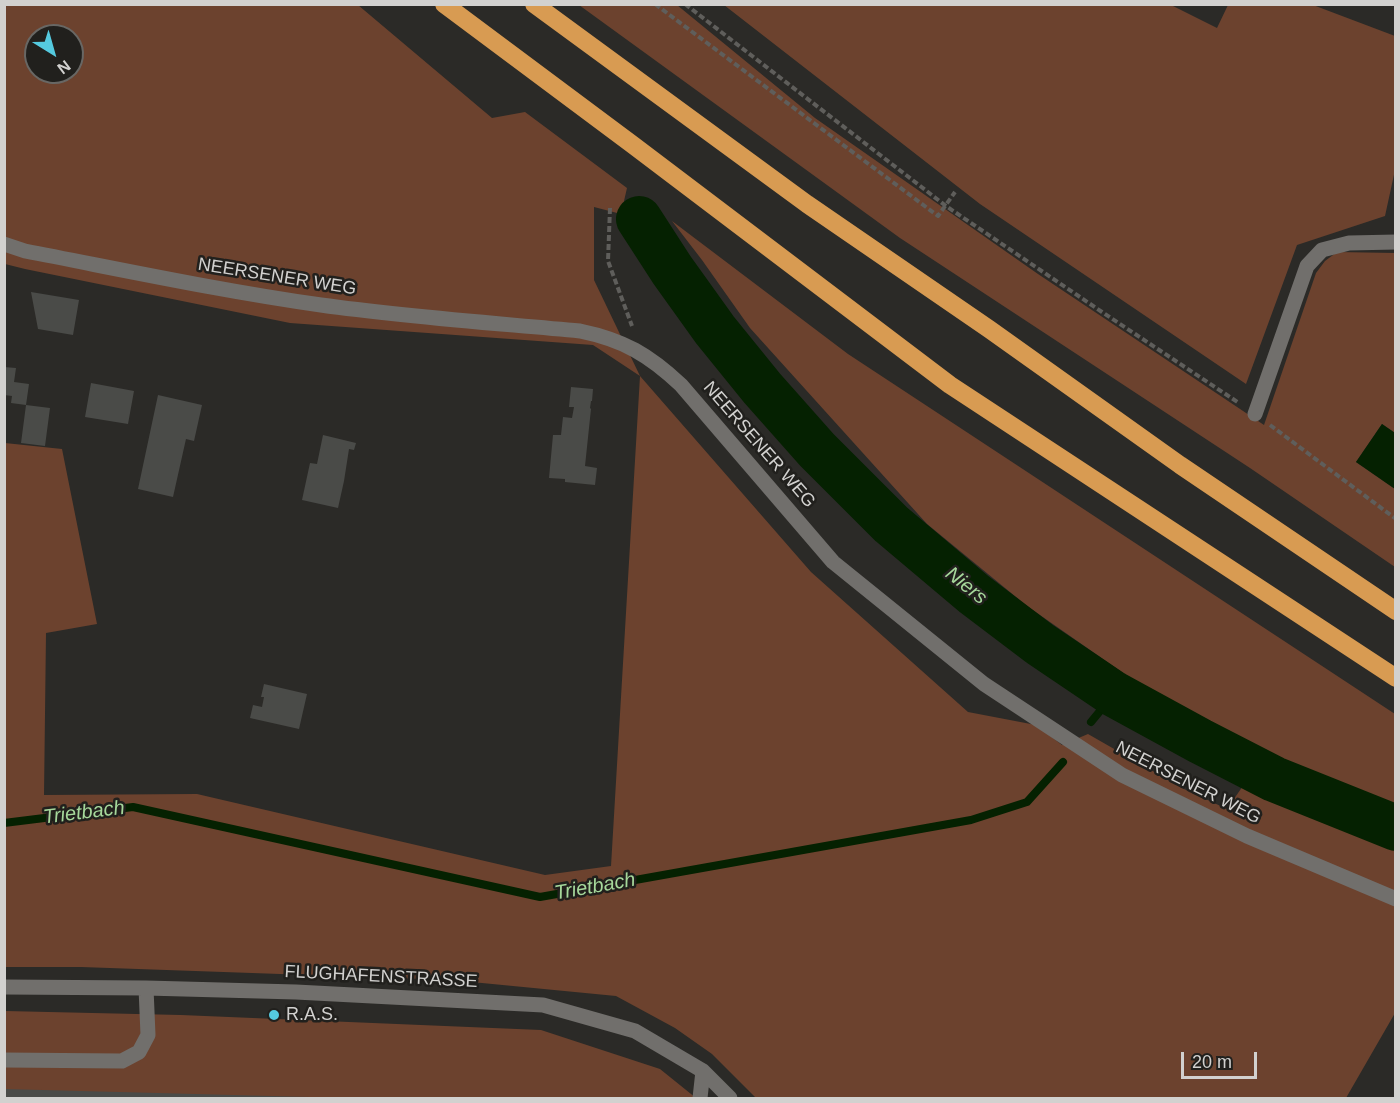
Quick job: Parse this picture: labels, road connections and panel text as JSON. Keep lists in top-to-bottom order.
{
  "streets": {
    "street": ["NEERSENER WEG", "FLUGHAFENSTRASSE"]
  },
  "water": ["Niers", "Trietbach"],
  "places": ["R.A.S."],
  "scale_bar": "20 m",
  "north": "bottom right"
}
